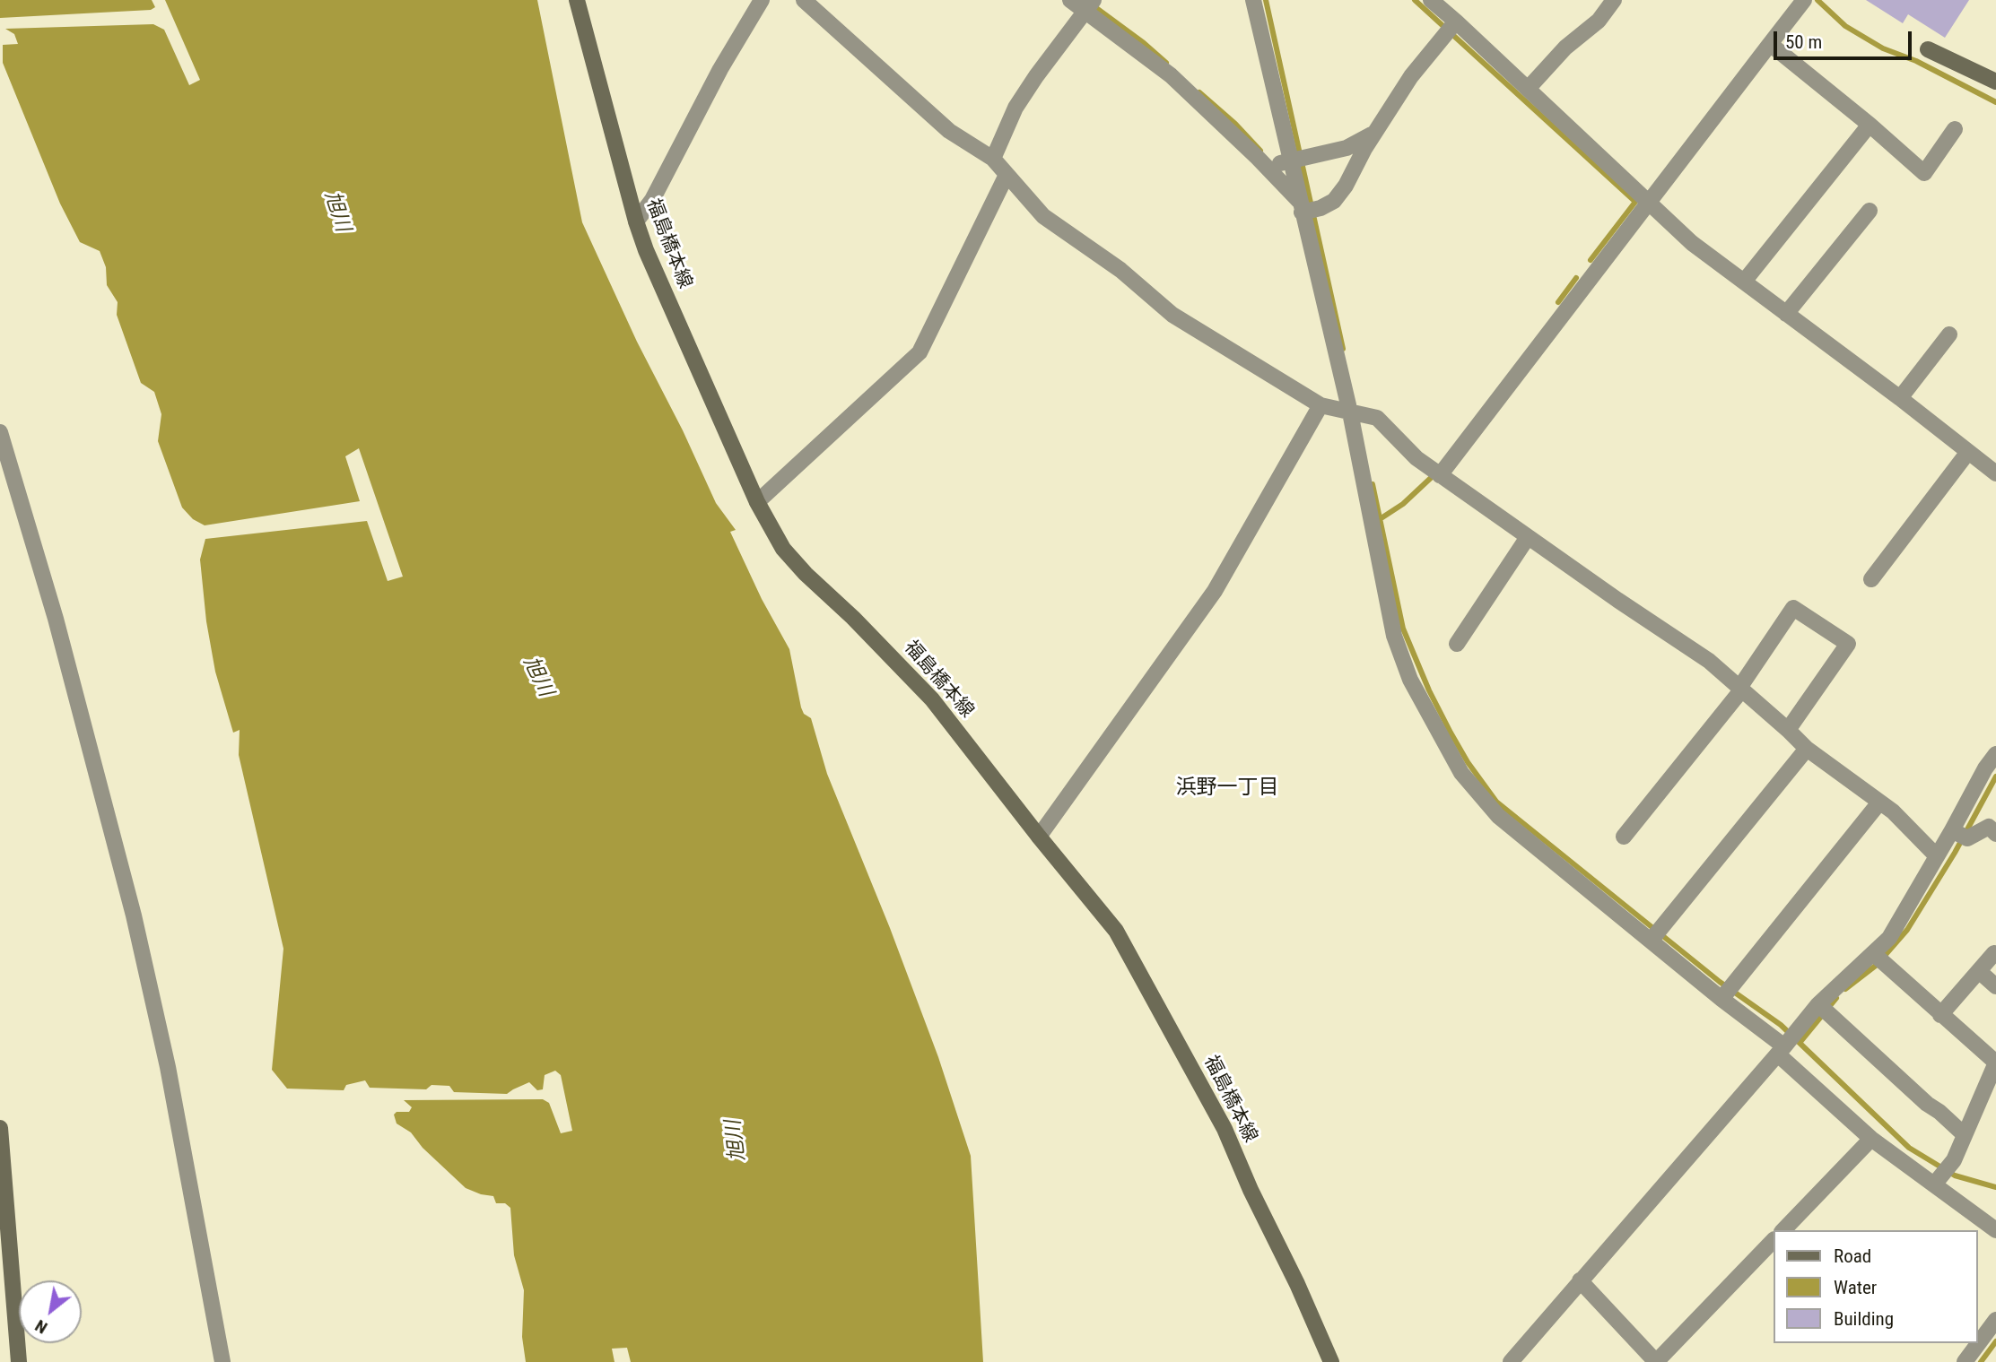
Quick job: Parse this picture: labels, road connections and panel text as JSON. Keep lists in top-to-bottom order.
{
  "streets": {
    "main road": ["福島橋本線"]
  },
  "districts": ["浜野一丁目"],
  "water": ["旭川"],
  "legend": ["Road", "Water", "Building"],
  "scale_bar": "50 m",
  "north": "bottom left"
}
